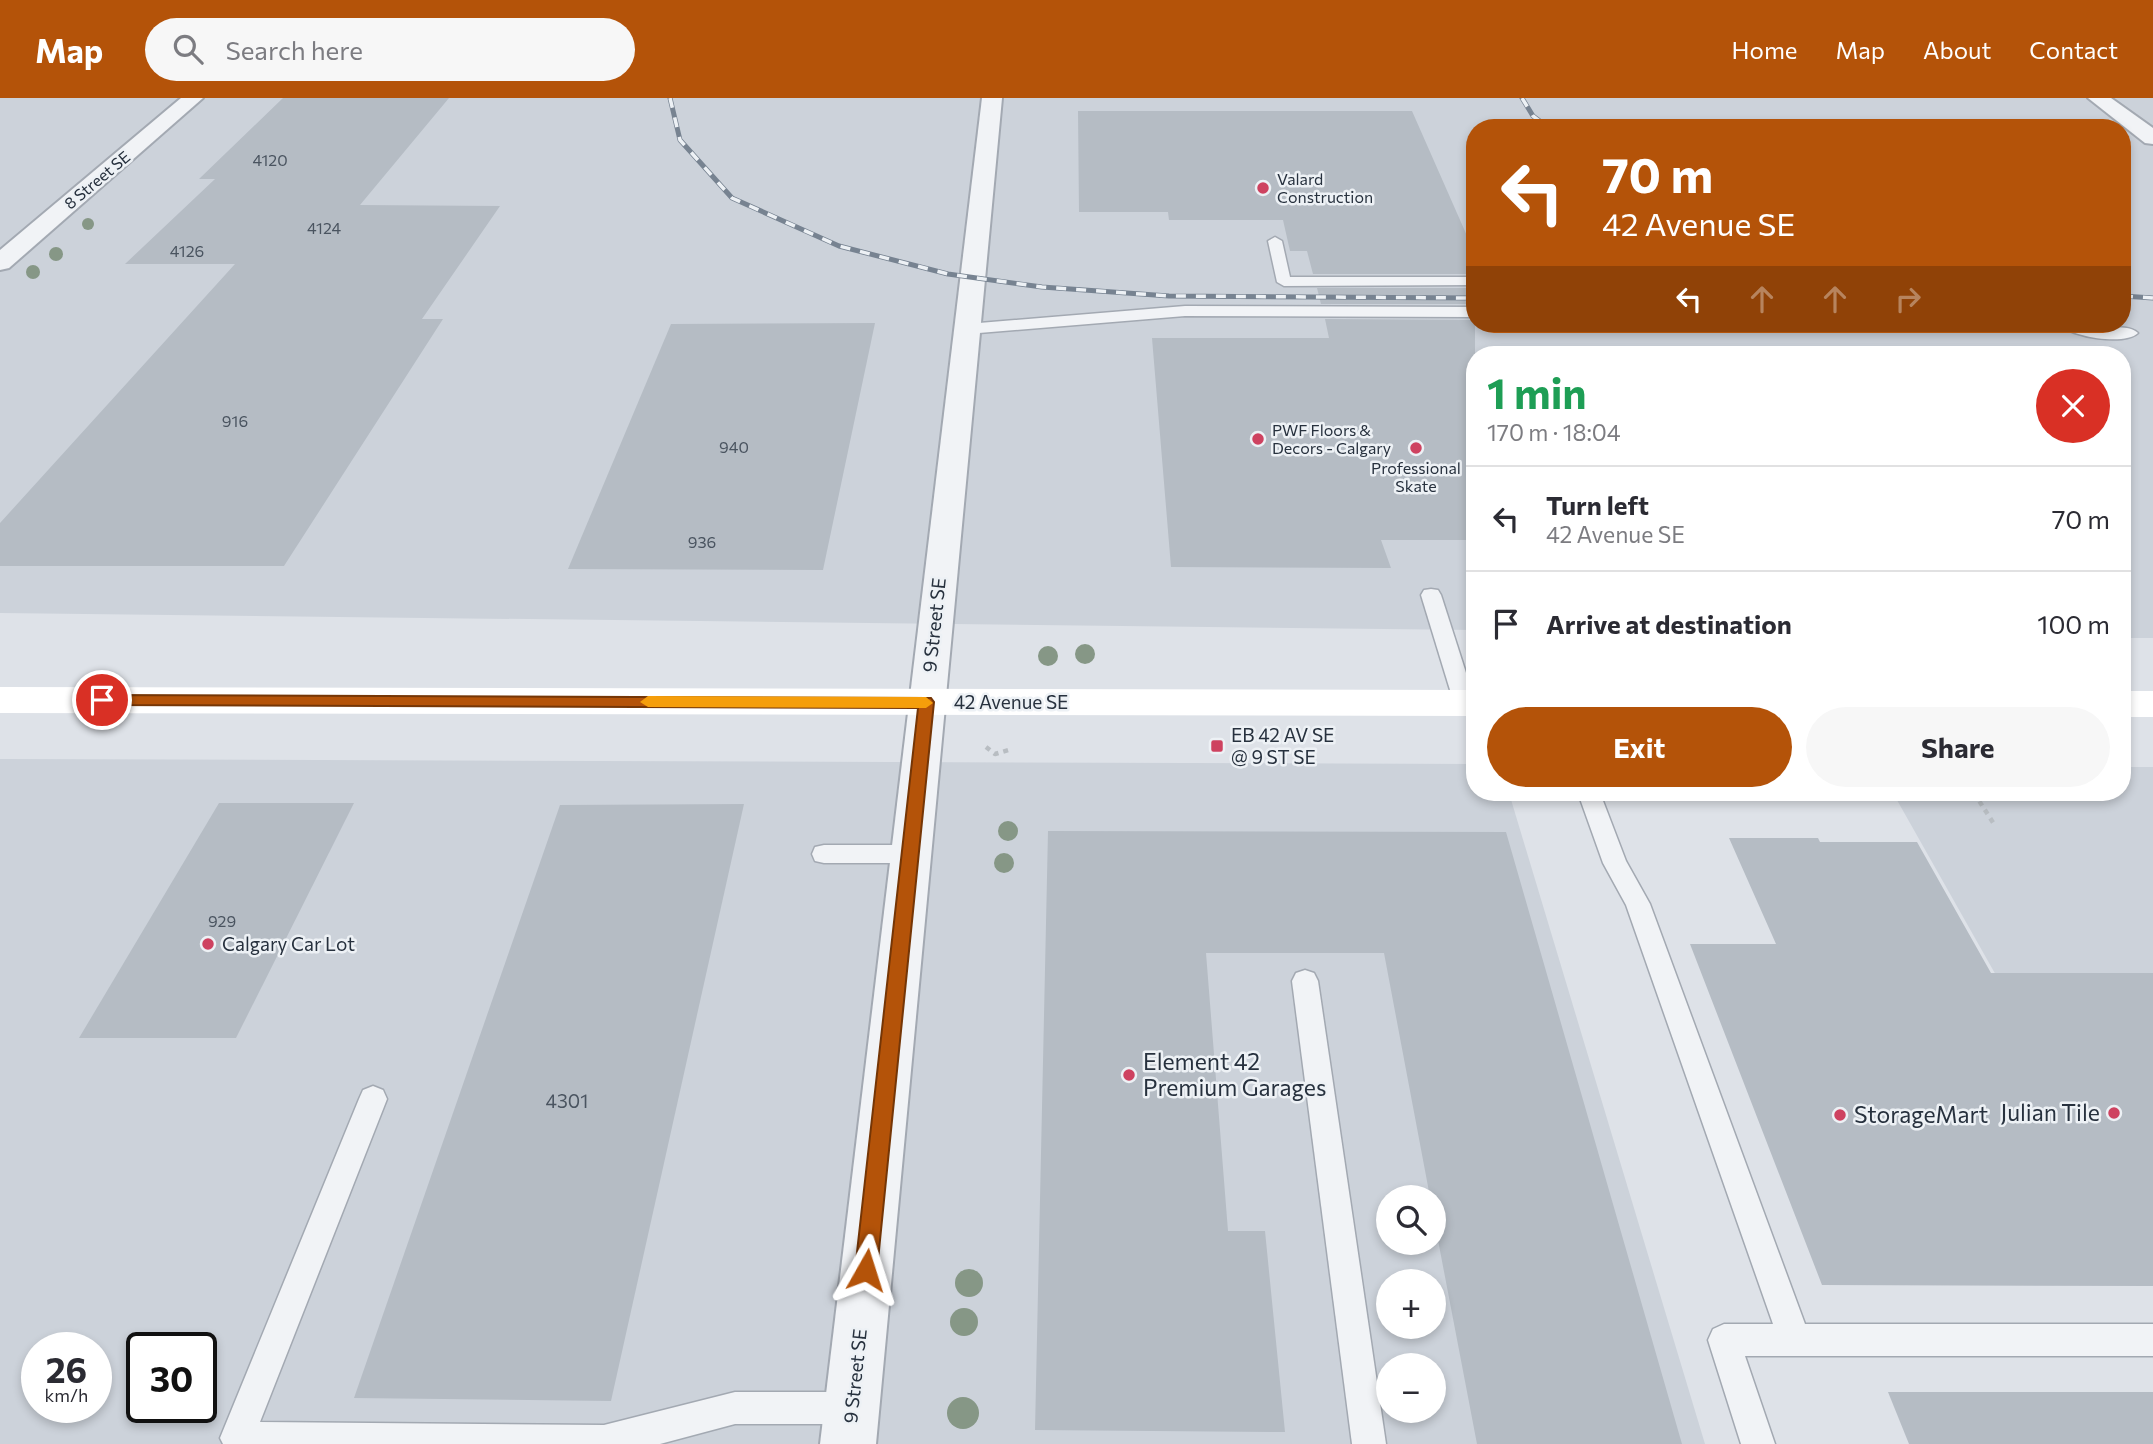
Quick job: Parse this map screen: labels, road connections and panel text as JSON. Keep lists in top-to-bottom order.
{
  "streets": {
    "street": ["8 Street SE", "9 Street SE", "42 Avenue SE"]
  },
  "crossings": [
    ["9 Street SE", "42 Avenue SE"]
  ],
  "places": {
    "other": [
      "Valard Construction",
      "PWF Floors & Decors - Calgary",
      "Professional Skate",
      "Calgary Car Lot",
      "Element 42 Premium Garages",
      "Julian Tile",
      "StorageMart"
    ],
    "transit": ["EB 42 AV SE @ 9 ST SE"]
  },
  "house_numbers": [
    "4120",
    "4124",
    "4126",
    "916",
    "940",
    "936",
    "929",
    "4301"
  ],
  "page": {
    "header": "Map",
    "search": "Search here",
    "nav": [
      "Home",
      "Map",
      "About",
      "Contact"
    ],
    "turn": ["70 m", "42 Avenue SE"],
    "heading": ["1 min", "170 m · 18:04"],
    "list": [
      {
        "name": "Turn left",
        "note": "42 Avenue SE",
        "value": "70 m"
      },
      {
        "name": "Arrive at destination",
        "value": "100 m"
      }
    ],
    "buttons": ["Exit", "Share"],
    "map_buttons": ["+", "−"],
    "speed": "26 km/h",
    "limit": "30"
  }
}
